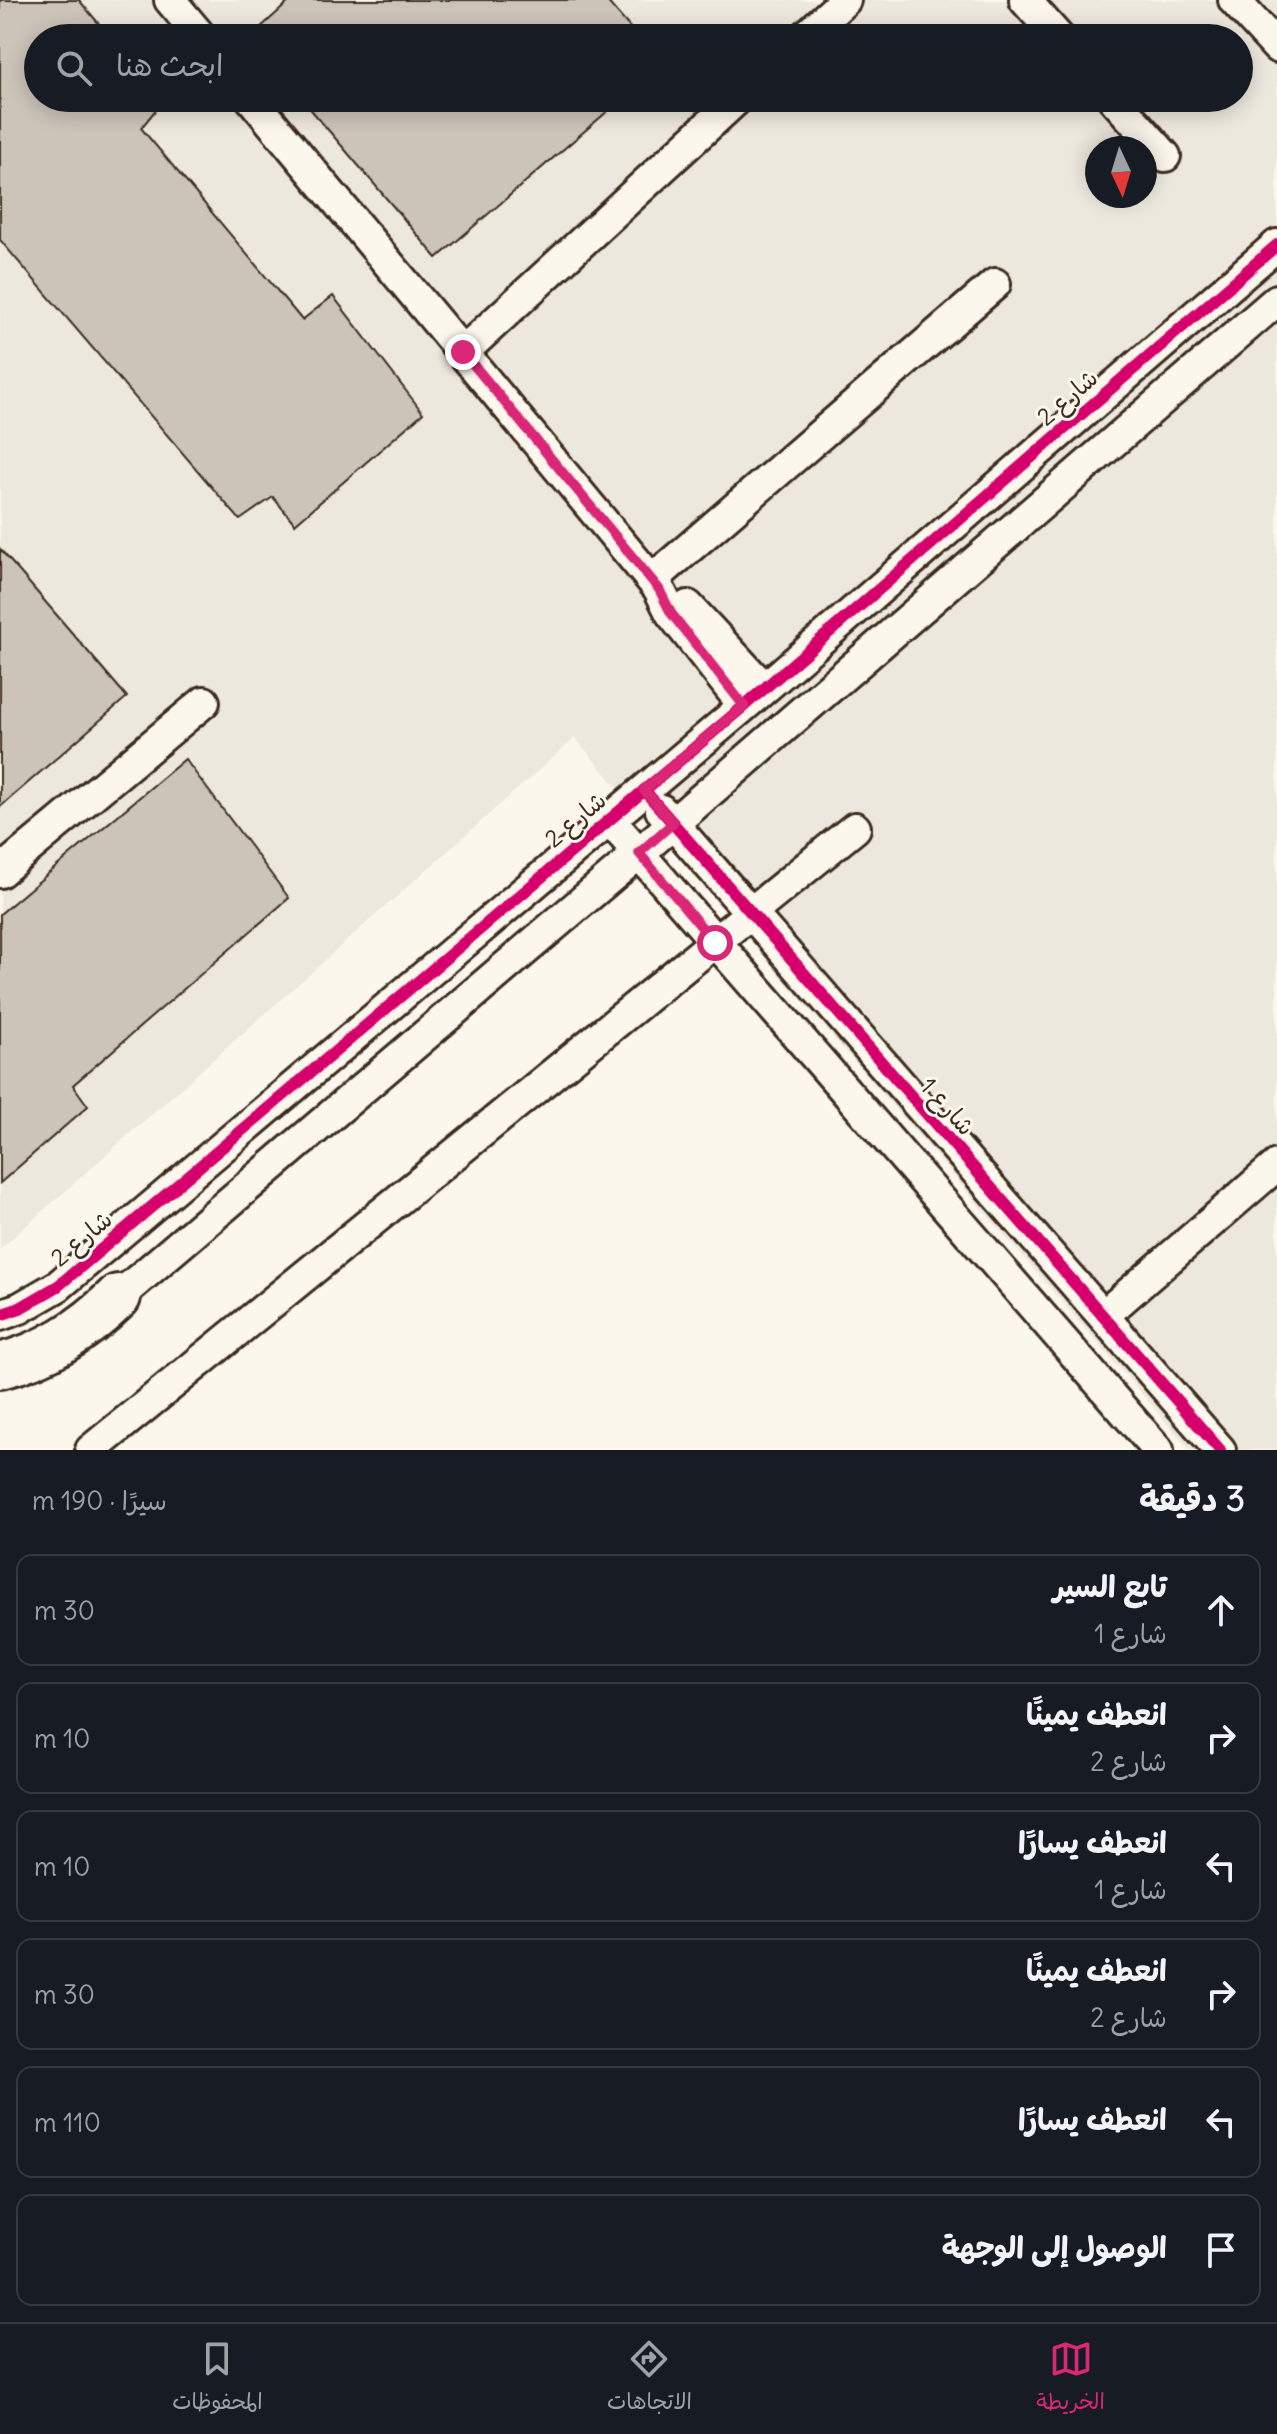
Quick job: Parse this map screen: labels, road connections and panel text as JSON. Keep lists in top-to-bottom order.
{
  "streets": {
    "street": ["شارع 2", "شارع 1"]
  },
  "crossings": [
    ["شارع 2", "شارع 1"]
  ],
  "north": "bottom",
  "page": {
    "search": "ابحث هنا",
    "heading": ["3 دقيقة", "سيرًا · 190 m"],
    "list": [
      ["تابع السير", "شارع 1", "30 m"],
      ["انعطف يمينًا", "شارع 2", "10 m"],
      ["انعطف يسارًا", "شارع 1", "10 m"],
      ["انعطف يمينًا", "شارع 2", "30 m"],
      ["انعطف يسارًا", "110 m"],
      "الوصول إلى الوجهة"
    ],
    "nav": ["الخريطة", "الاتجاهات", "المحفوظات"]
  }
}
